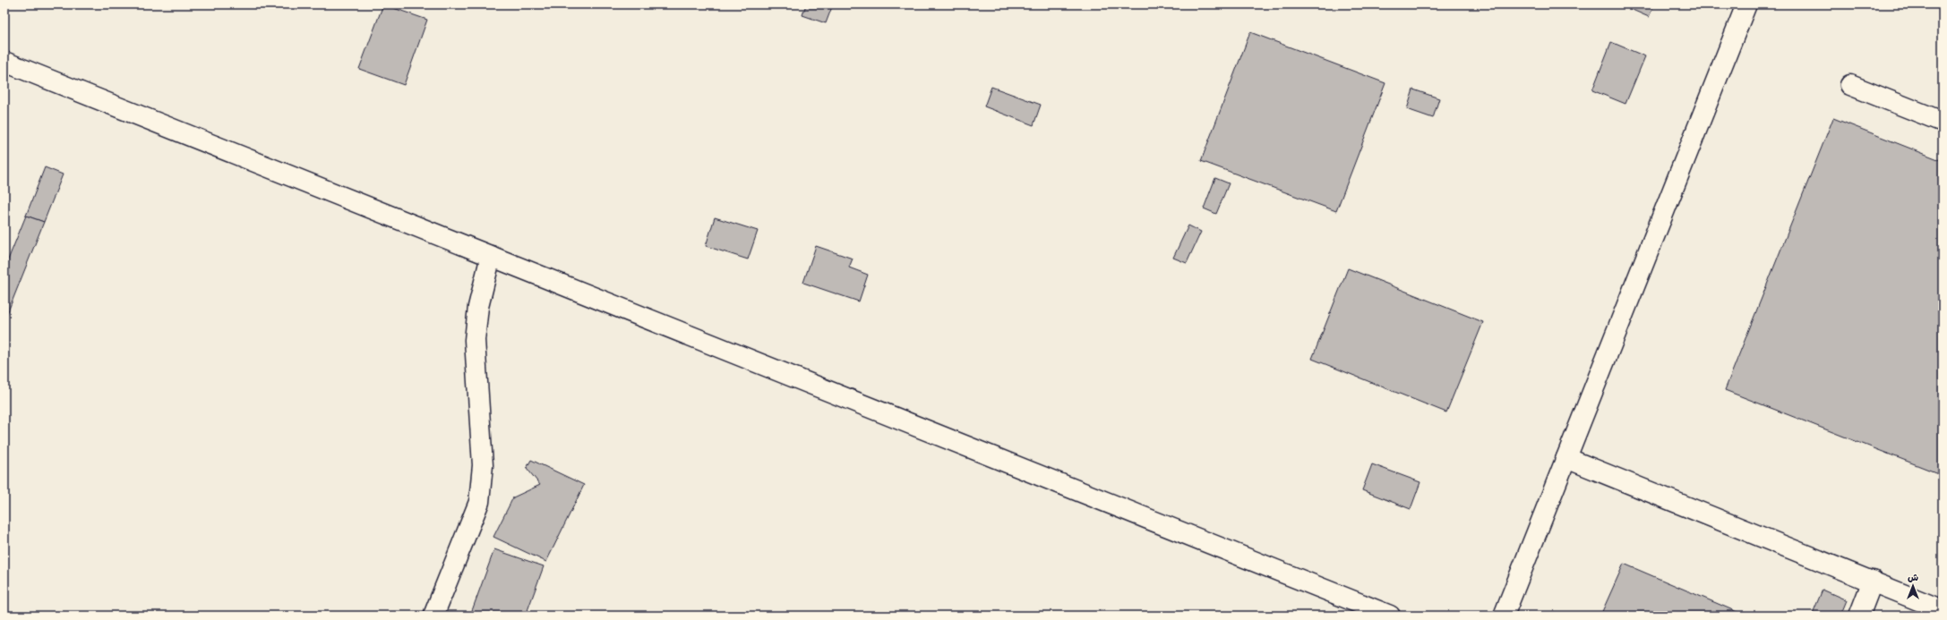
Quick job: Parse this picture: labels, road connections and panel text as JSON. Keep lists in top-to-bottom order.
{
  "north": "top"
}
